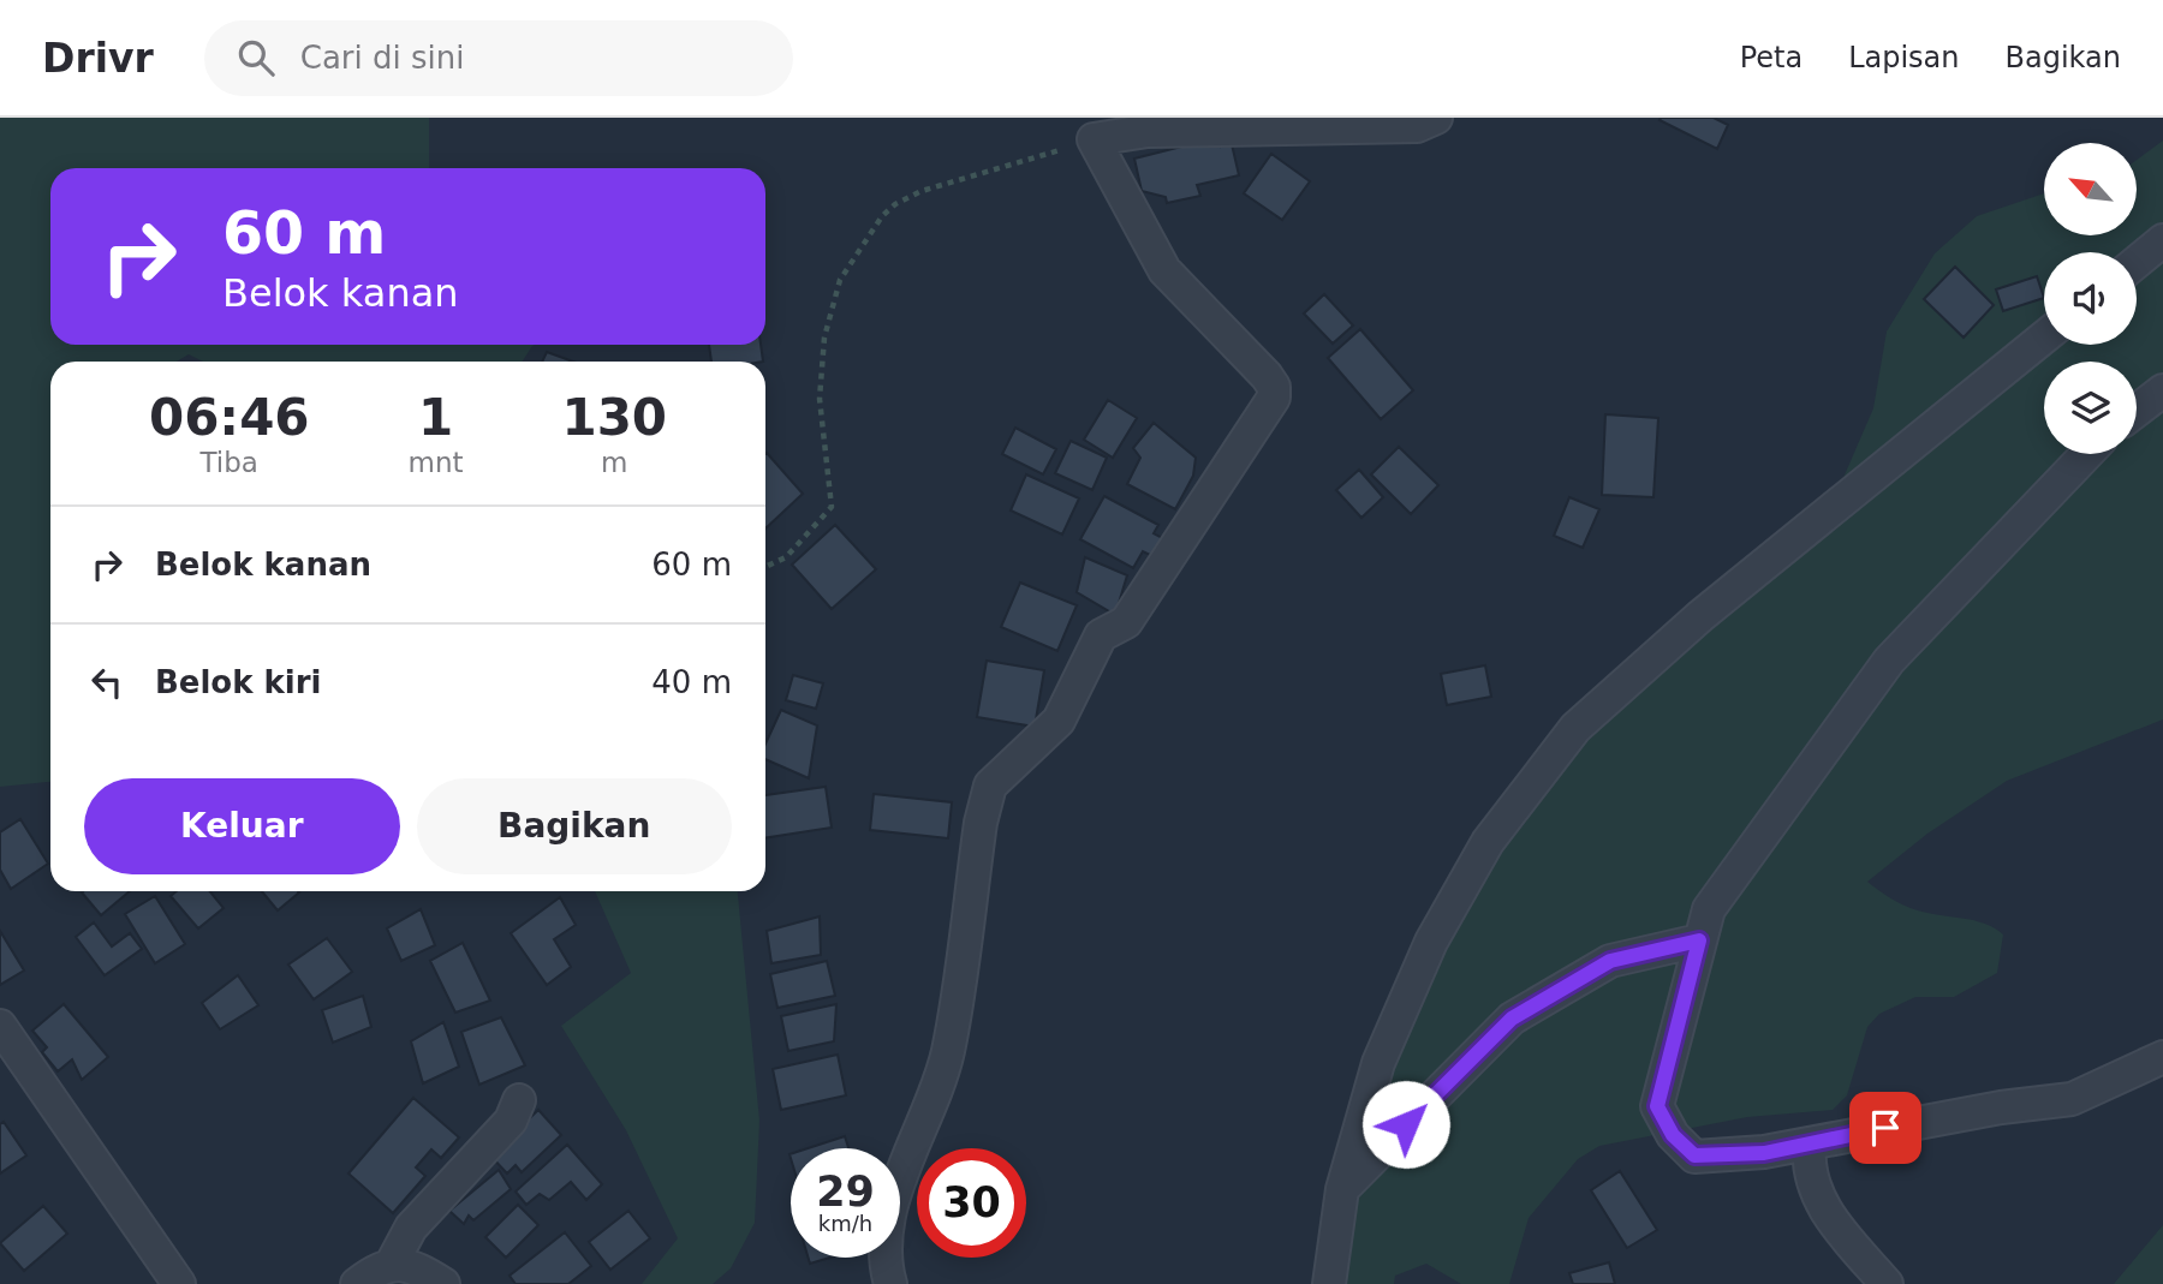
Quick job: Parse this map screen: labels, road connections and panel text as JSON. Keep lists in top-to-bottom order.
{
  "north": "top left",
  "page": {
    "header": "Drivr",
    "search": "Cari di sini",
    "nav": ["Peta", "Lapisan", "Bagikan"],
    "turn": ["60 m", "Belok kanan"],
    "eta": [
      "06:46",
      "Tiba",
      "1",
      "mnt",
      "130",
      "m"
    ],
    "list": [
      {
        "name": "Belok kanan",
        "value": "60 m"
      },
      {
        "name": "Belok kiri",
        "value": "40 m"
      }
    ],
    "buttons": ["Keluar", "Bagikan"],
    "speed": "29 km/h",
    "limit": "30"
  }
}
